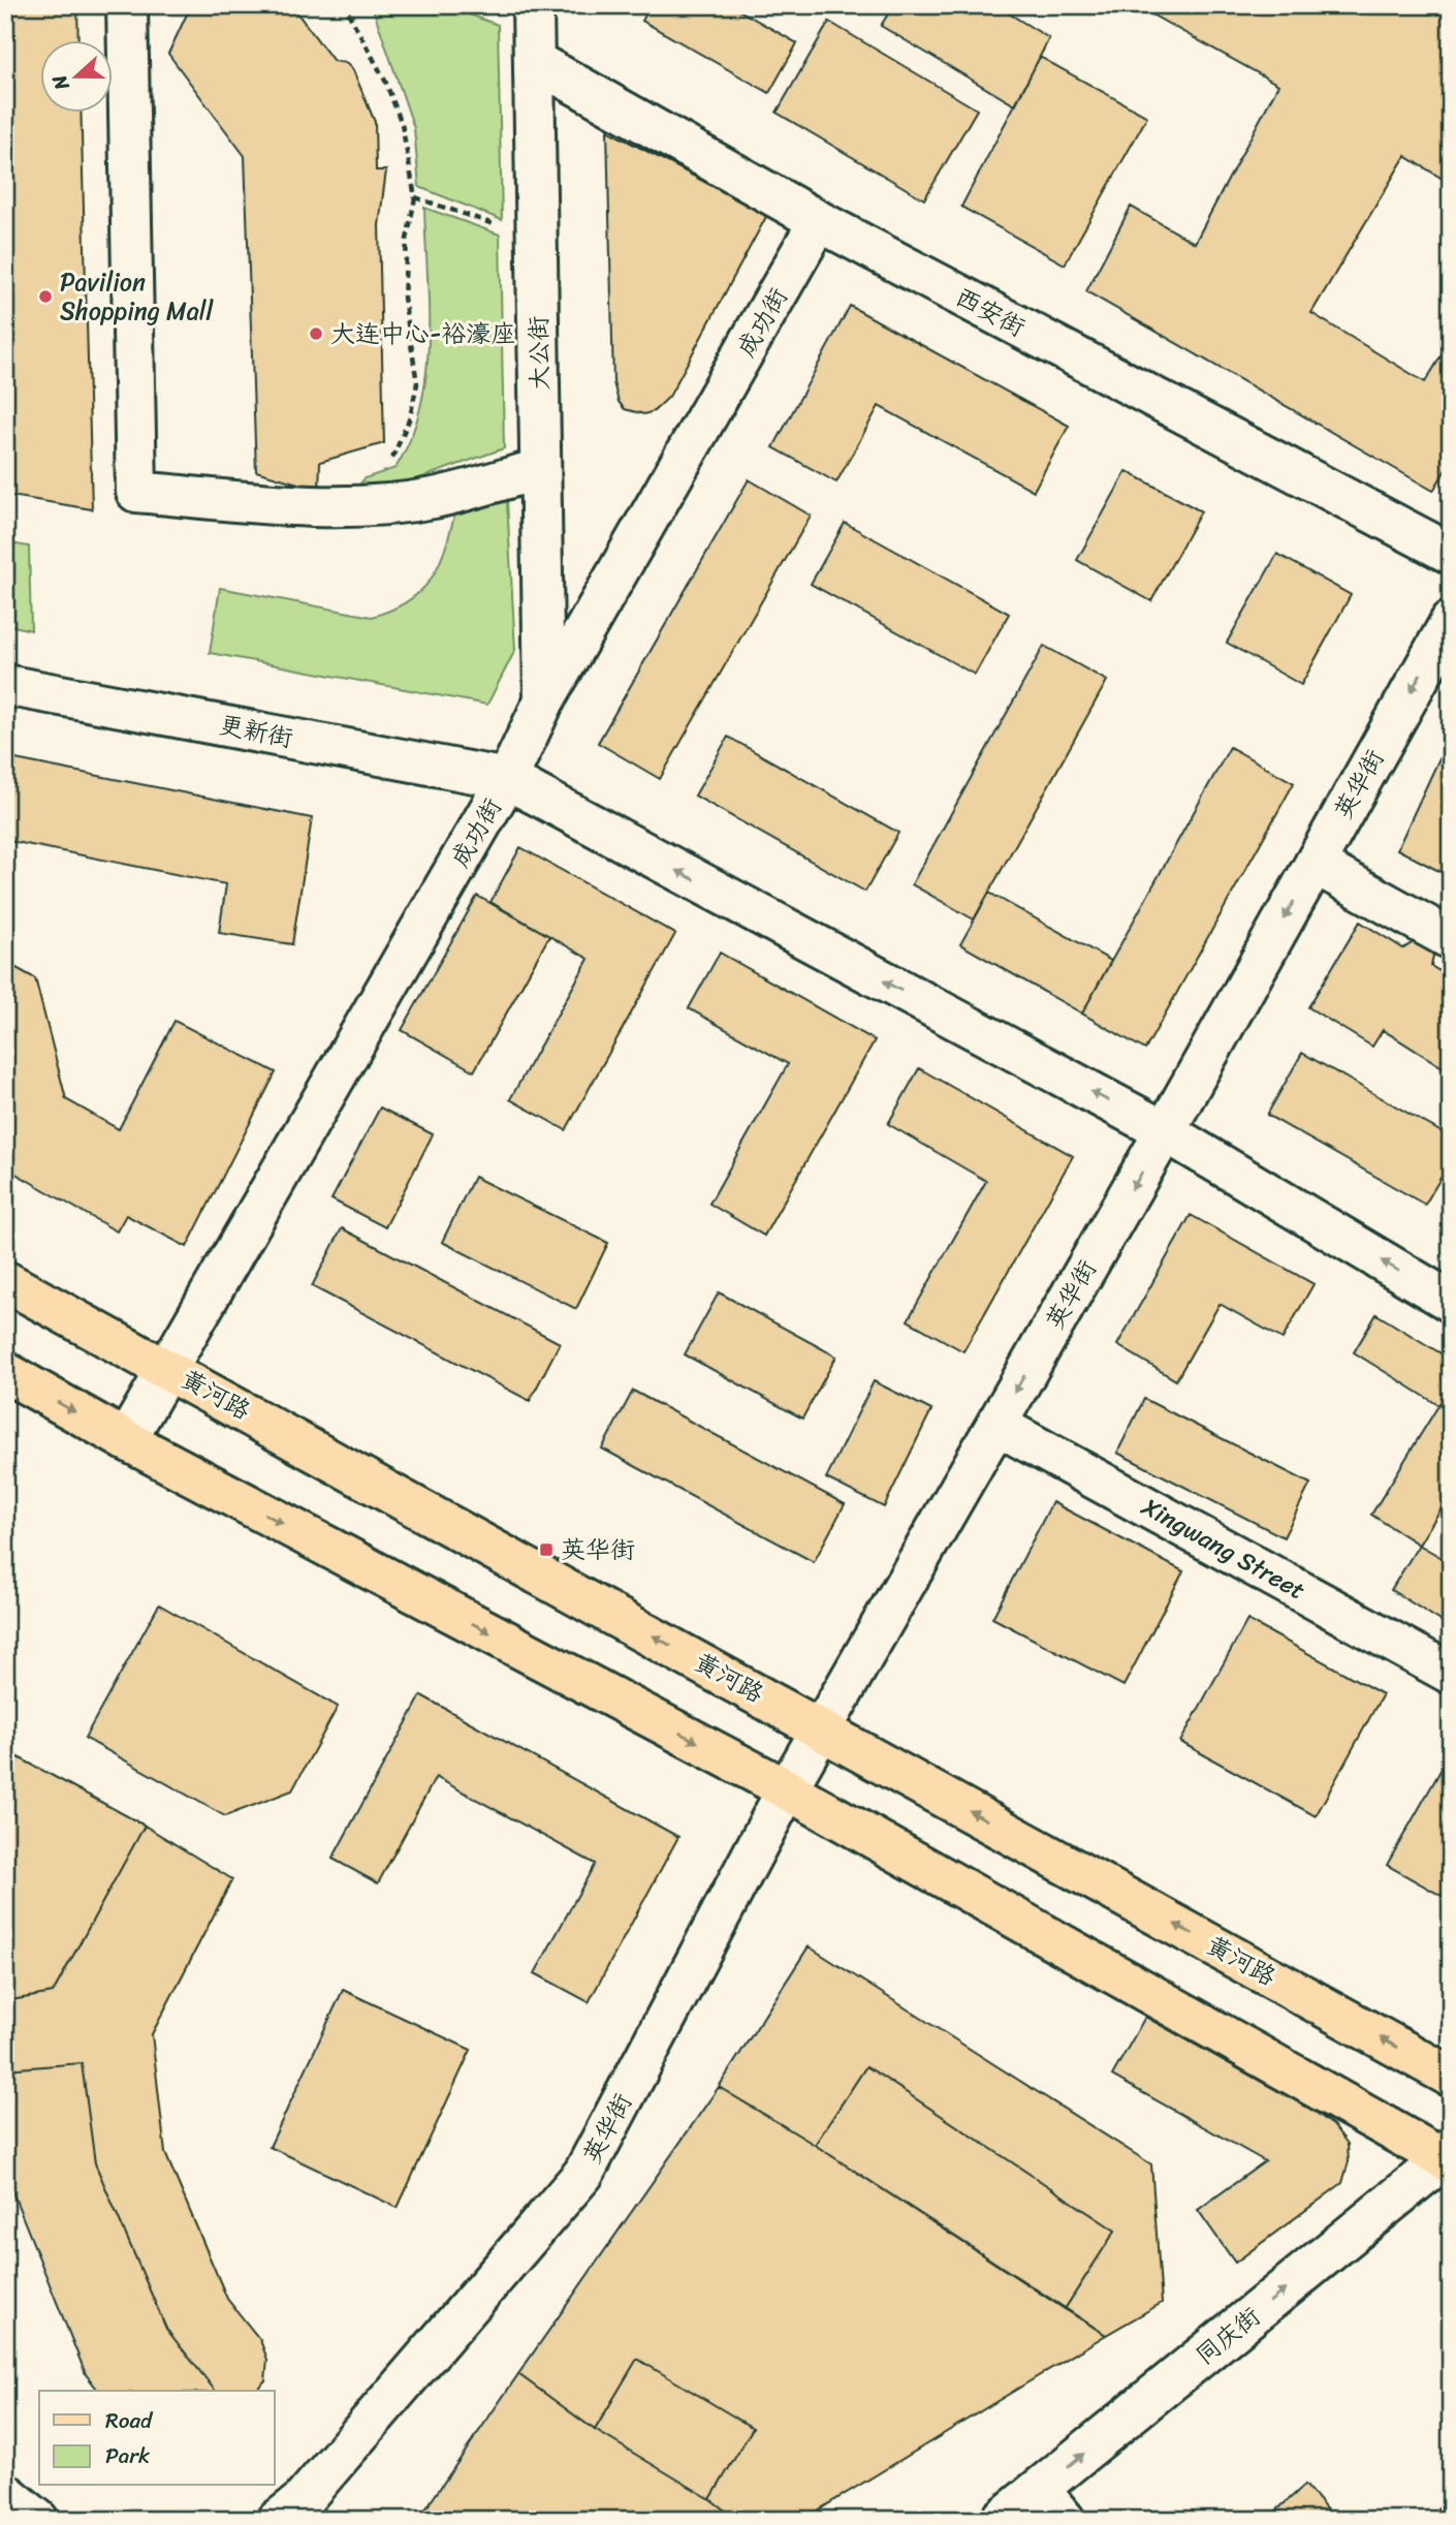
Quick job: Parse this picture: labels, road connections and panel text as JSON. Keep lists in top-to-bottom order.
{
  "streets": {
    "main road": ["黄河路"],
    "street": [
      "西安街",
      "成功街",
      "大公街",
      "更新街",
      "英华街",
      "Xingwang Street",
      "同庆街"
    ]
  },
  "crossings": [
    ["西安街", "成功街"],
    ["西安街", "大公街"],
    ["成功街", "大公街"],
    ["成功街", "更新街"],
    ["成功街", "黄河路"],
    ["更新街", "英华街"],
    ["英华街", "黄河路"],
    ["英华街", "Xingwang Street"]
  ],
  "one_way": ["更新街", "英华街", "同庆街"],
  "places": {
    "other": ["Pavilion Shopping Mall", "大连中心-裕濠座"],
    "transit": ["英华街"]
  },
  "legend": ["Road", "Park"],
  "north": "left"
}
